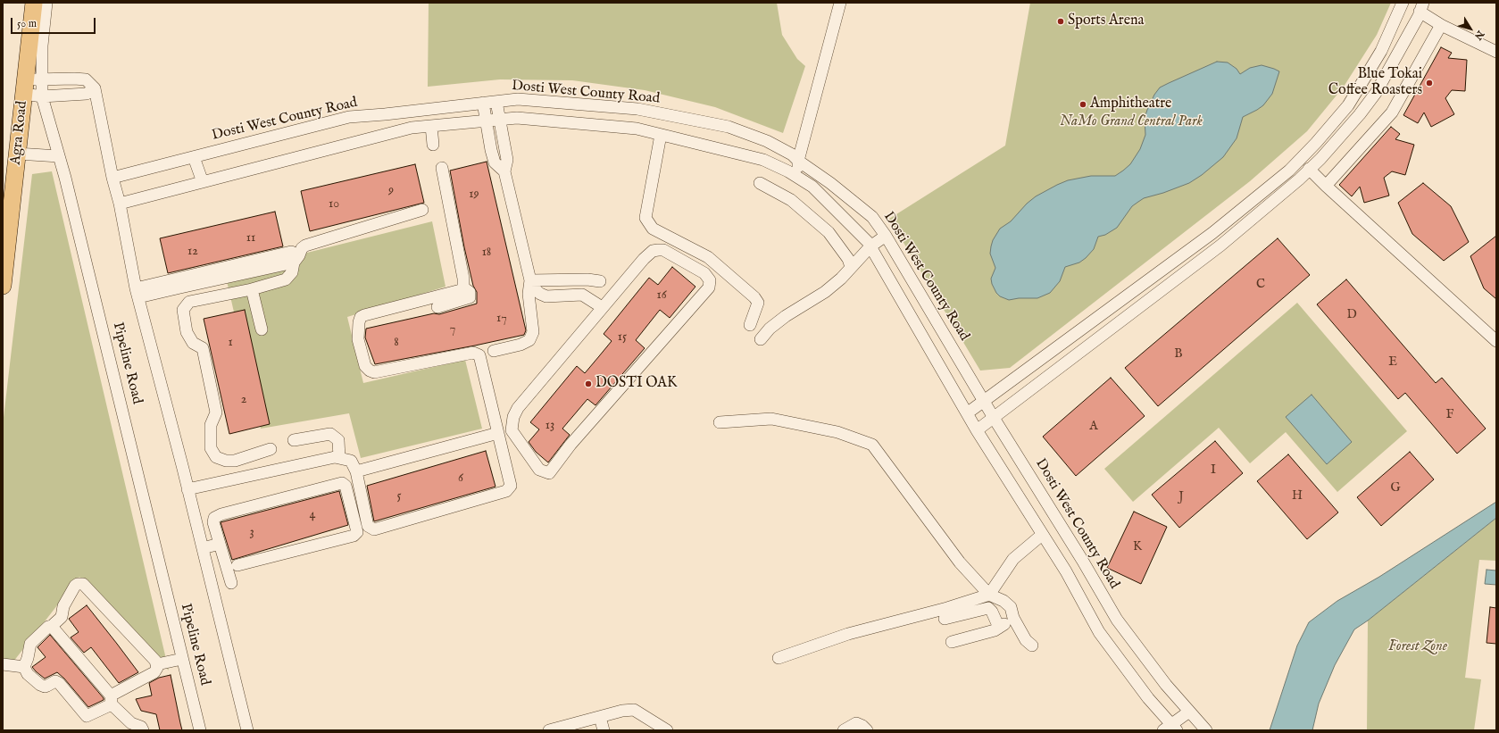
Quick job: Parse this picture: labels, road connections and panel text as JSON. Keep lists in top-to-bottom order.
{
  "streets": {
    "highway": ["Agra Road"],
    "street": ["Dosti West County Road", "Pipeline Road"]
  },
  "parks": ["NaMo Grand Central Park", "Forest Zone"],
  "places": [
    "Sports Arena",
    "Blue Tokai Coffee Roasters",
    "Amphitheatre",
    "DOSTI OAK"
  ],
  "house_numbers": [
    "9",
    "19",
    "10",
    "11",
    "12",
    "18",
    "C",
    "16",
    "D",
    "17",
    "7",
    "15",
    "1",
    "8",
    "B",
    "E",
    "2",
    "F",
    "13",
    "A",
    "I",
    "6",
    "G",
    "5",
    "H",
    "J",
    "4",
    "3",
    "K"
  ],
  "scale_bar": "50 m",
  "north": "bottom right"
}
